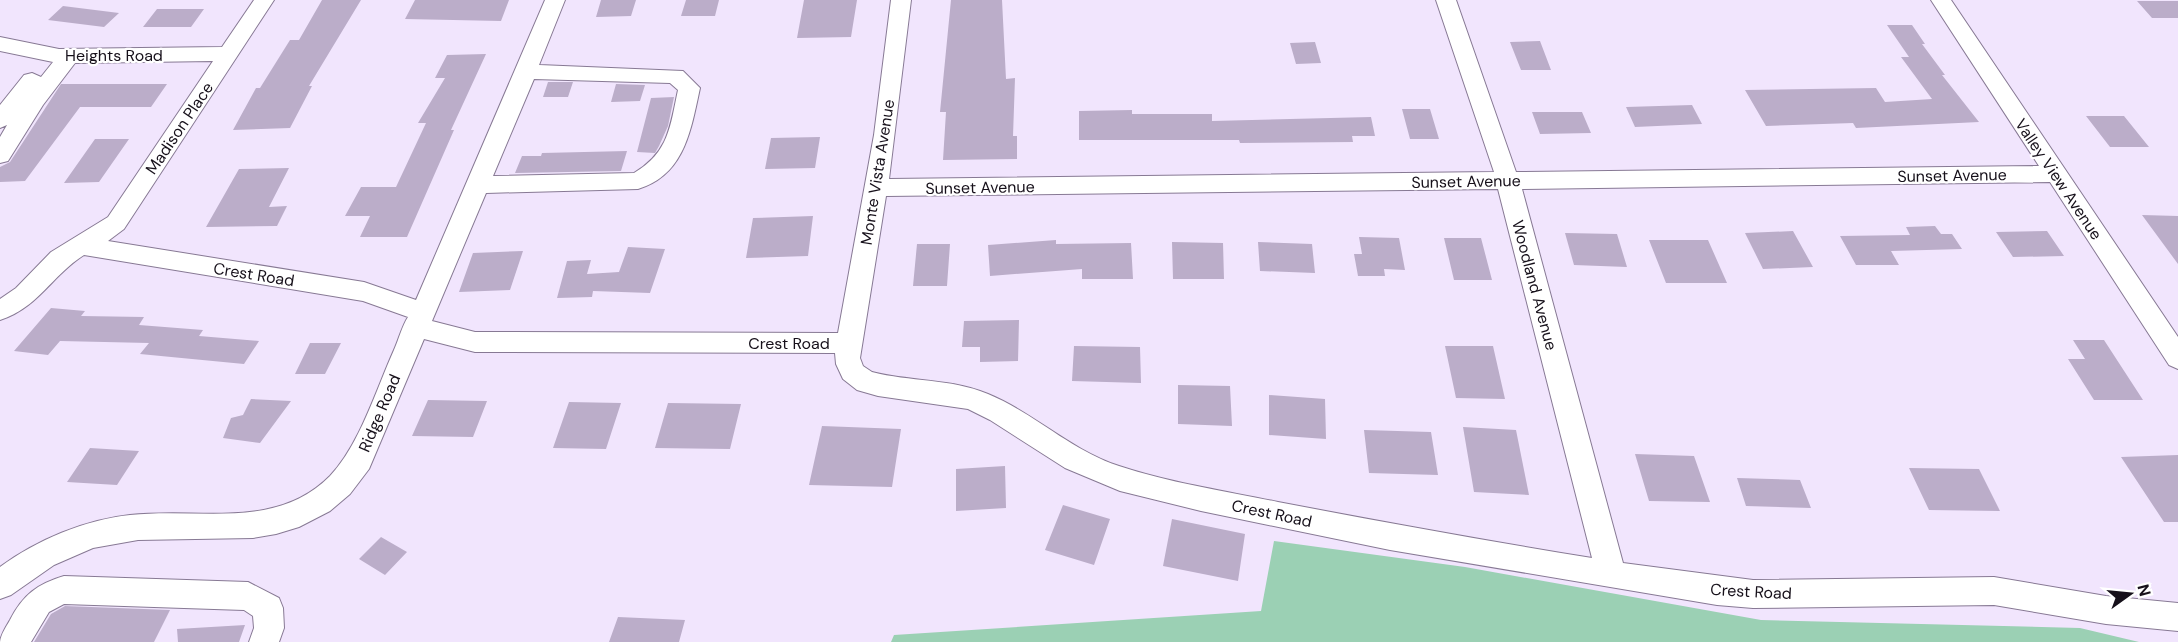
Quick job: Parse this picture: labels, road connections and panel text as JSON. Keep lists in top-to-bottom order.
{
  "streets": {
    "street": [
      "Heights Road",
      "Madison Place",
      "Monte Vista Avenue",
      "Sunset Avenue",
      "Valley View Avenue",
      "Crest Road",
      "Woodland Avenue",
      "Ridge Road"
    ]
  },
  "crossings": [
    ["Heights Road", "Madison Place"],
    ["Madison Place", "Crest Road"],
    ["Monte Vista Avenue", "Sunset Avenue"],
    ["Monte Vista Avenue", "Crest Road"],
    ["Sunset Avenue", "Valley View Avenue"],
    ["Sunset Avenue", "Woodland Avenue"],
    ["Crest Road", "Woodland Avenue"],
    ["Crest Road", "Ridge Road"]
  ],
  "north": "right"
}
